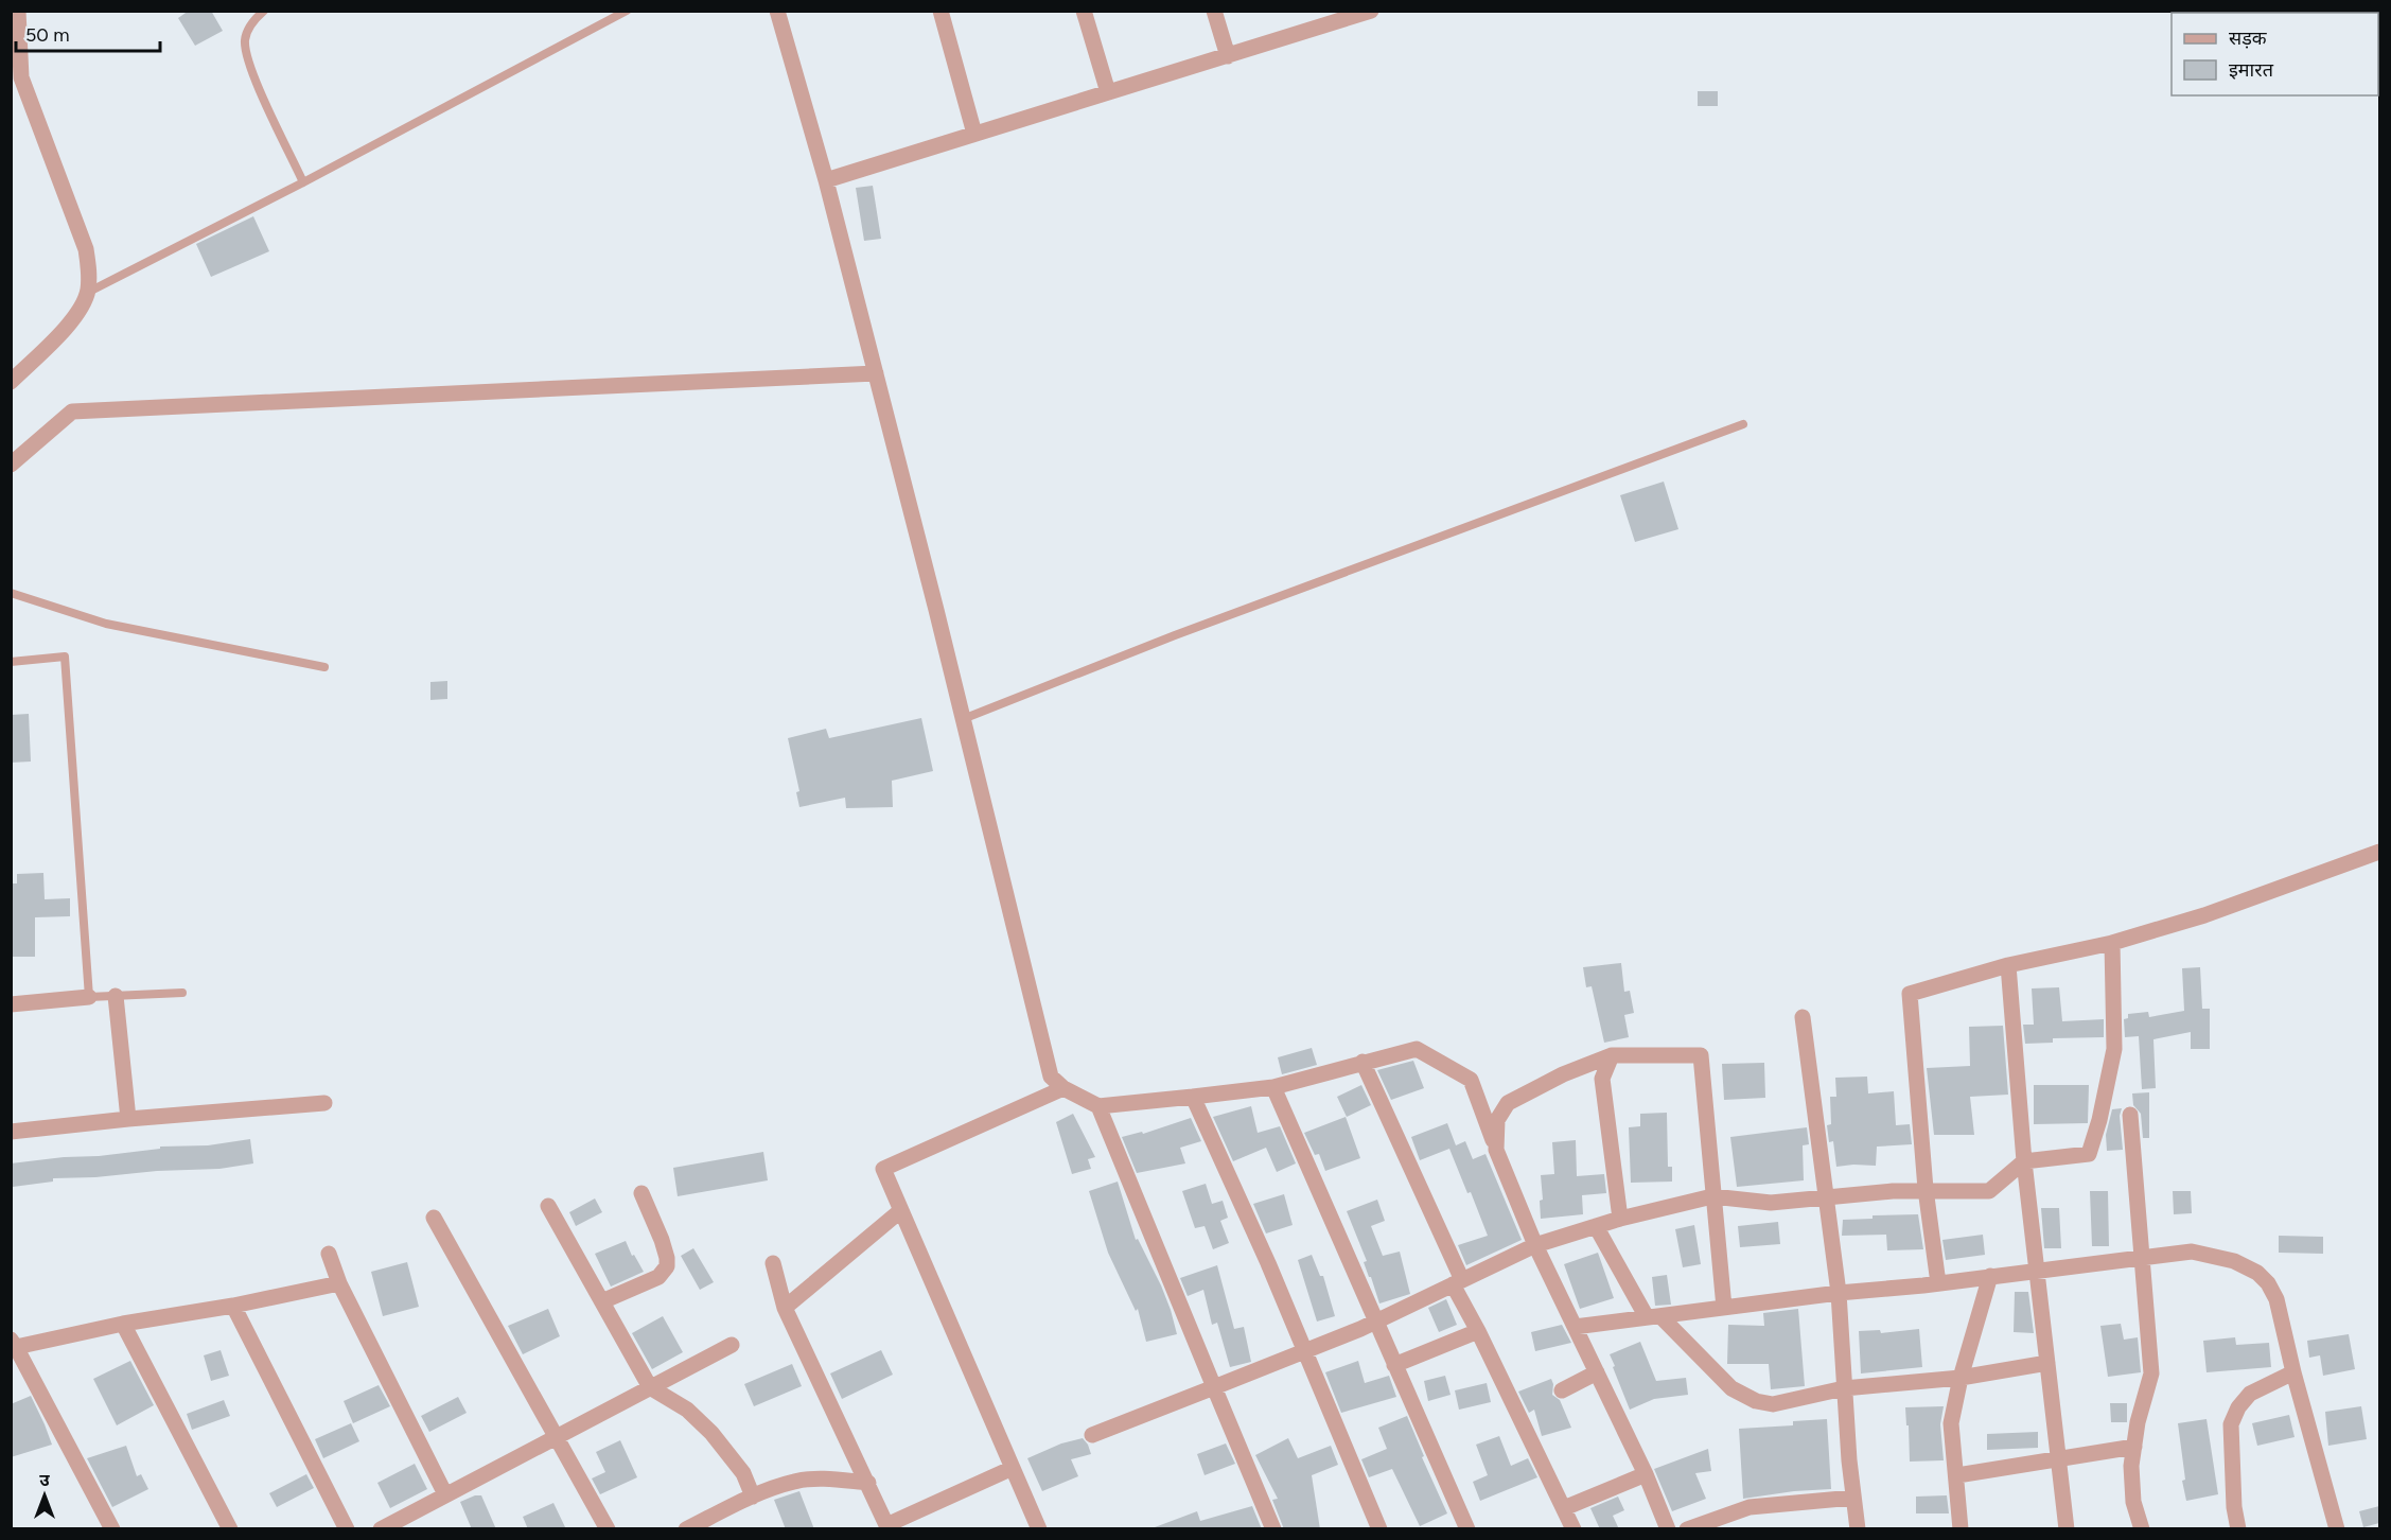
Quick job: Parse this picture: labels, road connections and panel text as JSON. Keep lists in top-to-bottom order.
{
  "legend": ["सड़क", "इमारत"],
  "scale_bar": "50 m",
  "north": "top"
}
